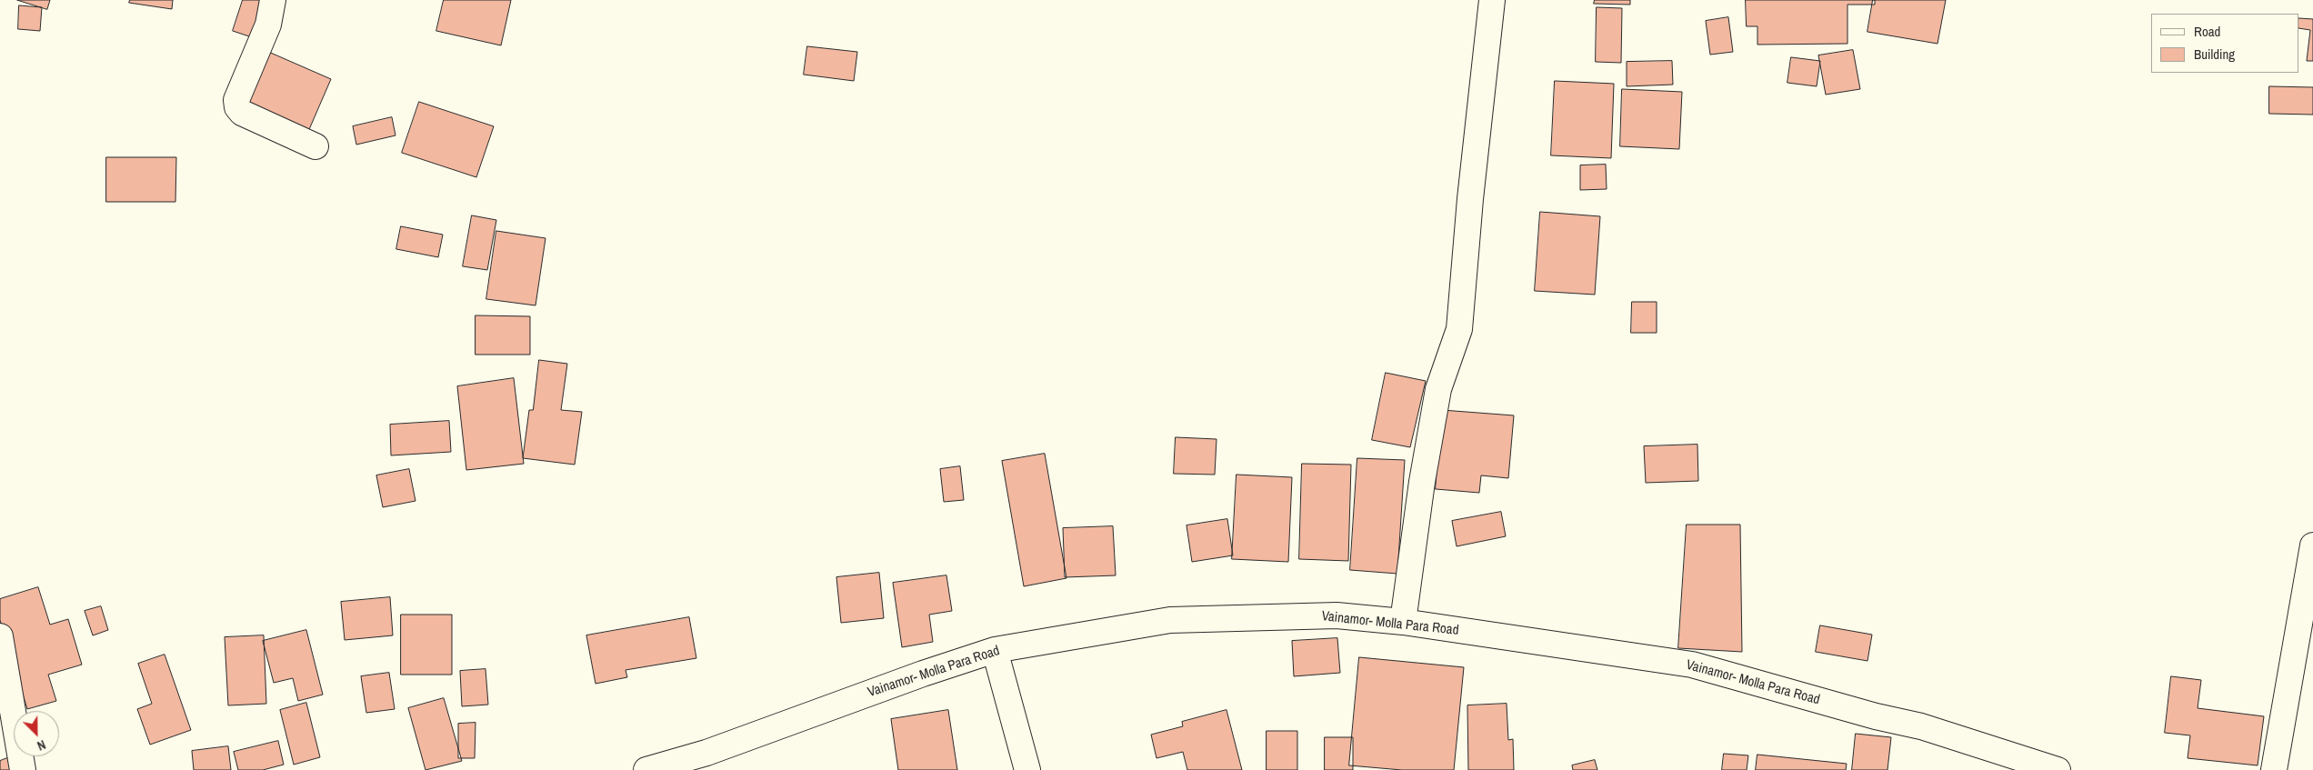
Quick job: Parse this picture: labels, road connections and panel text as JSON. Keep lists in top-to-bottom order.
{
  "streets": {
    "street": ["Vainamor- Molla Para Road"]
  },
  "legend": ["Road", "Building"],
  "north": "bottom right"
}
